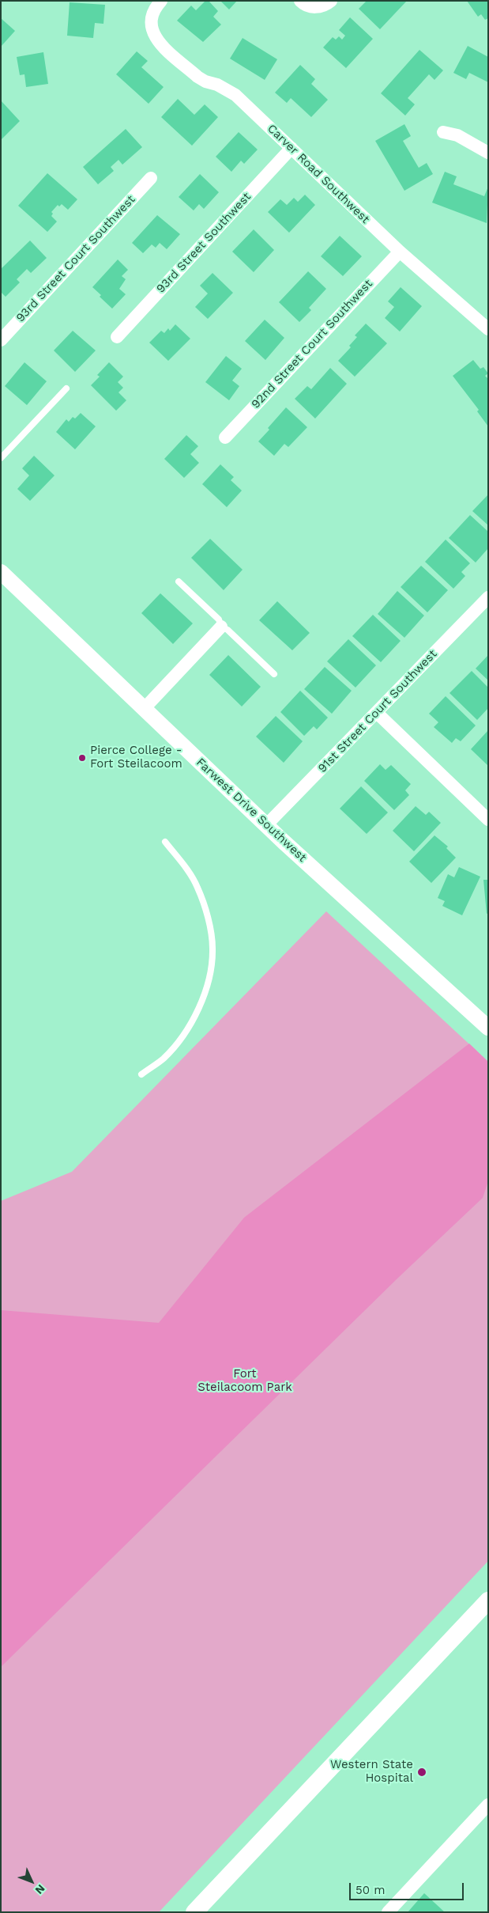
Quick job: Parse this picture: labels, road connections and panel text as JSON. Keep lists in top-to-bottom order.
{
  "streets": {
    "street": [
      "Carver Road Southwest",
      "93rd Street Southwest",
      "93rd Street Court Southwest",
      "92nd Street Court Southwest",
      "91st Street Court Southwest",
      "Farwest Drive Southwest"
    ]
  },
  "crossings": [
    ["Carver Road Southwest", "93rd Street Southwest"],
    ["Carver Road Southwest", "92nd Street Court Southwest"],
    ["91st Street Court Southwest", "Farwest Drive Southwest"]
  ],
  "parks": ["Fort Steilacoom Park"],
  "places": ["Pierce College - Fort Steilacoom", "Western State Hospital"],
  "scale_bar": "50 m",
  "north": "bottom right"
}
